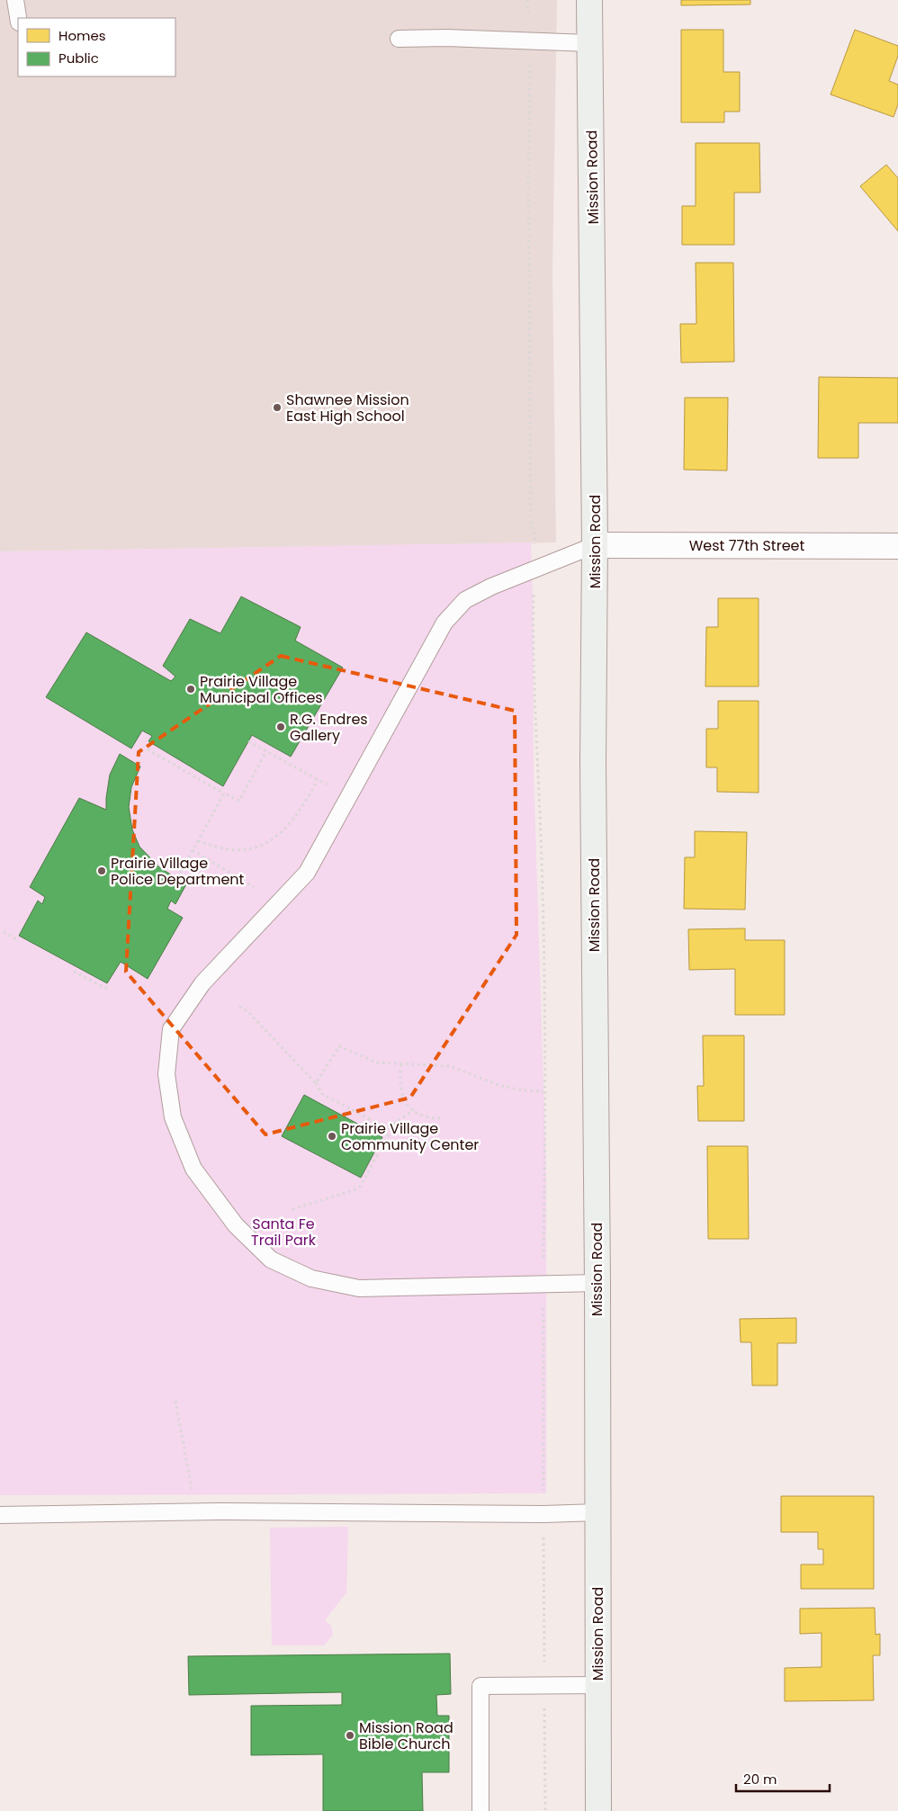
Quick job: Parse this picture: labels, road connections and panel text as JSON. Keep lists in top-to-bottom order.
{
  "streets": {
    "main road": ["Mission Road"],
    "street": ["West 77th Street"]
  },
  "crossings": [
    ["Mission Road", "West 77th Street"]
  ],
  "parks": ["Santa Fe Trail Park"],
  "places": [
    "Shawnee Mission East High School",
    "Prairie Village Municipal Offices",
    "R.G. Endres Gallery",
    "Prairie Village Police Department",
    "Prairie Village Community Center",
    "Mission Road Bible Church"
  ],
  "legend": ["Homes", "Public"],
  "scale_bar": "20 m"
}
